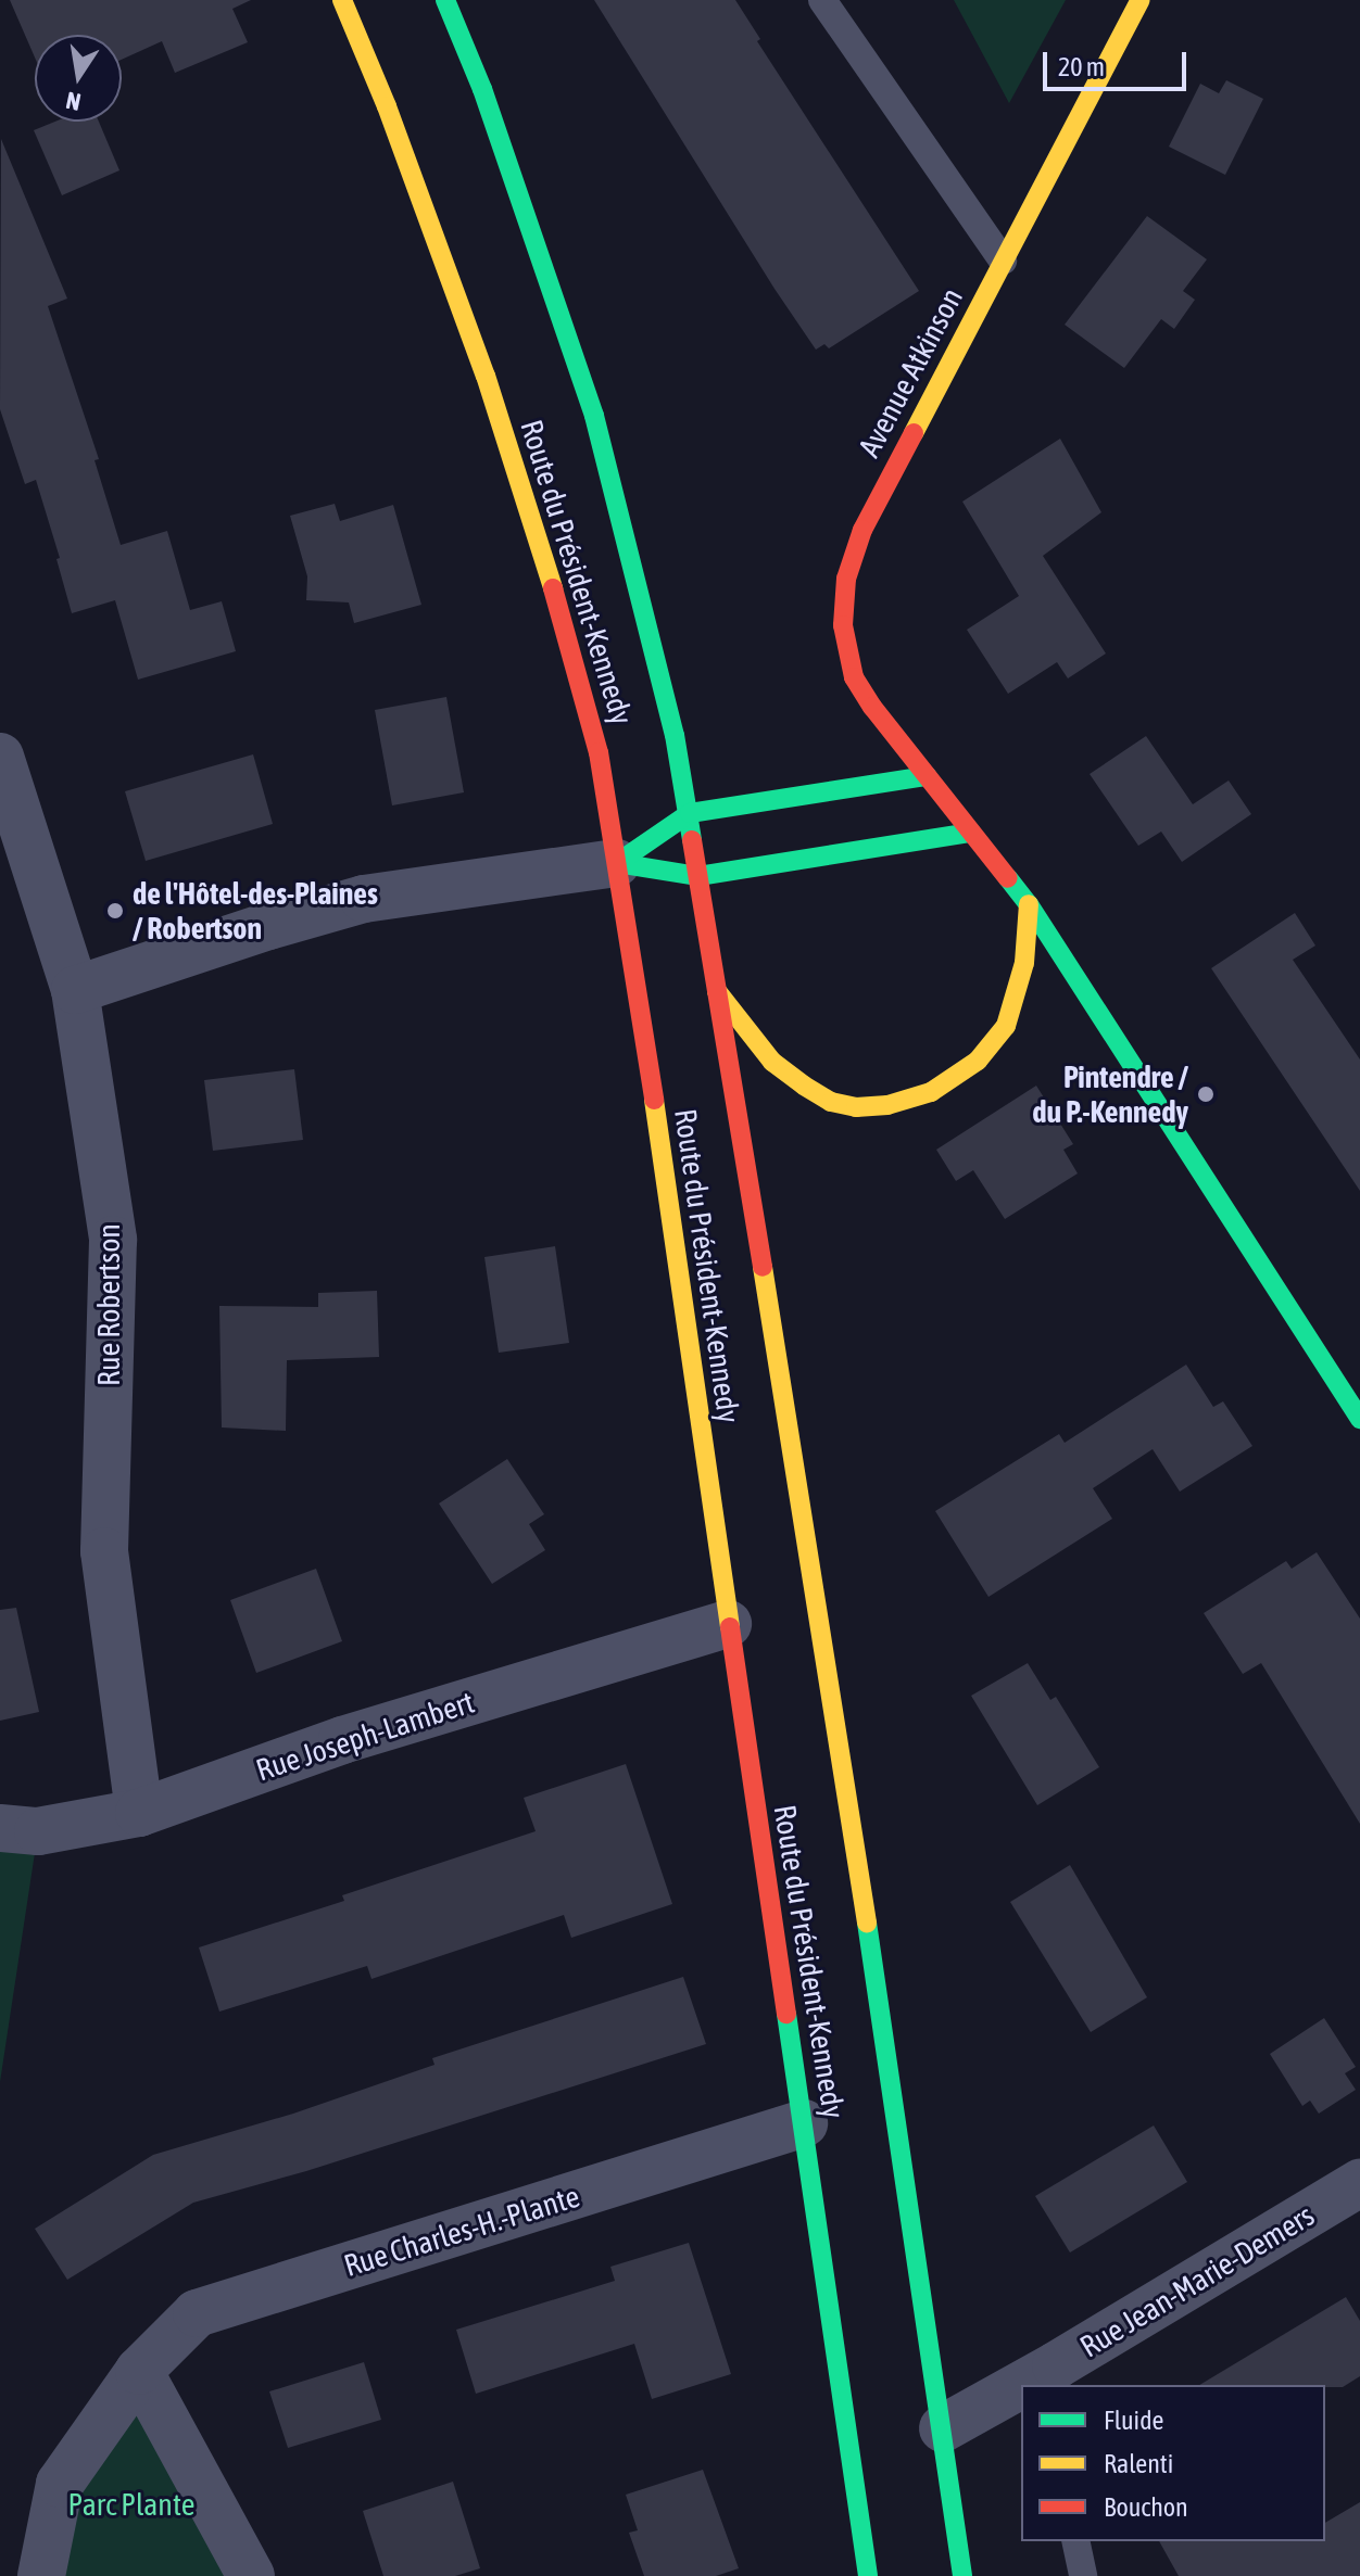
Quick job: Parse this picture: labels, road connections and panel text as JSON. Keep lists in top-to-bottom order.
{
  "streets": {
    "main road": ["Avenue Atkinson", "Route du Président-Kennedy"],
    "street": [
      "Rue Robertson",
      "Rue Joseph-Lambert",
      "Rue Charles-H.-Plante",
      "Rue Jean-Marie-Demers"
    ]
  },
  "crossings": [
    ["Avenue Atkinson", "Route du Président-Kennedy"],
    ["Route du Président-Kennedy", "Rue Joseph-Lambert"],
    ["Route du Président-Kennedy", "Rue Charles-H.-Plante"],
    ["Route du Président-Kennedy", "Rue Jean-Marie-Demers"],
    ["Rue Robertson", "Rue Joseph-Lambert"]
  ],
  "parks": ["Parc Plante"],
  "places": ["de l'Hôtel-des-Plaines / Robertson", "Pintendre / du P.-Kennedy"],
  "legend": ["Fluide", "Ralenti", "Bouchon"],
  "scale_bar": "20 m",
  "north": "bottom"
}
